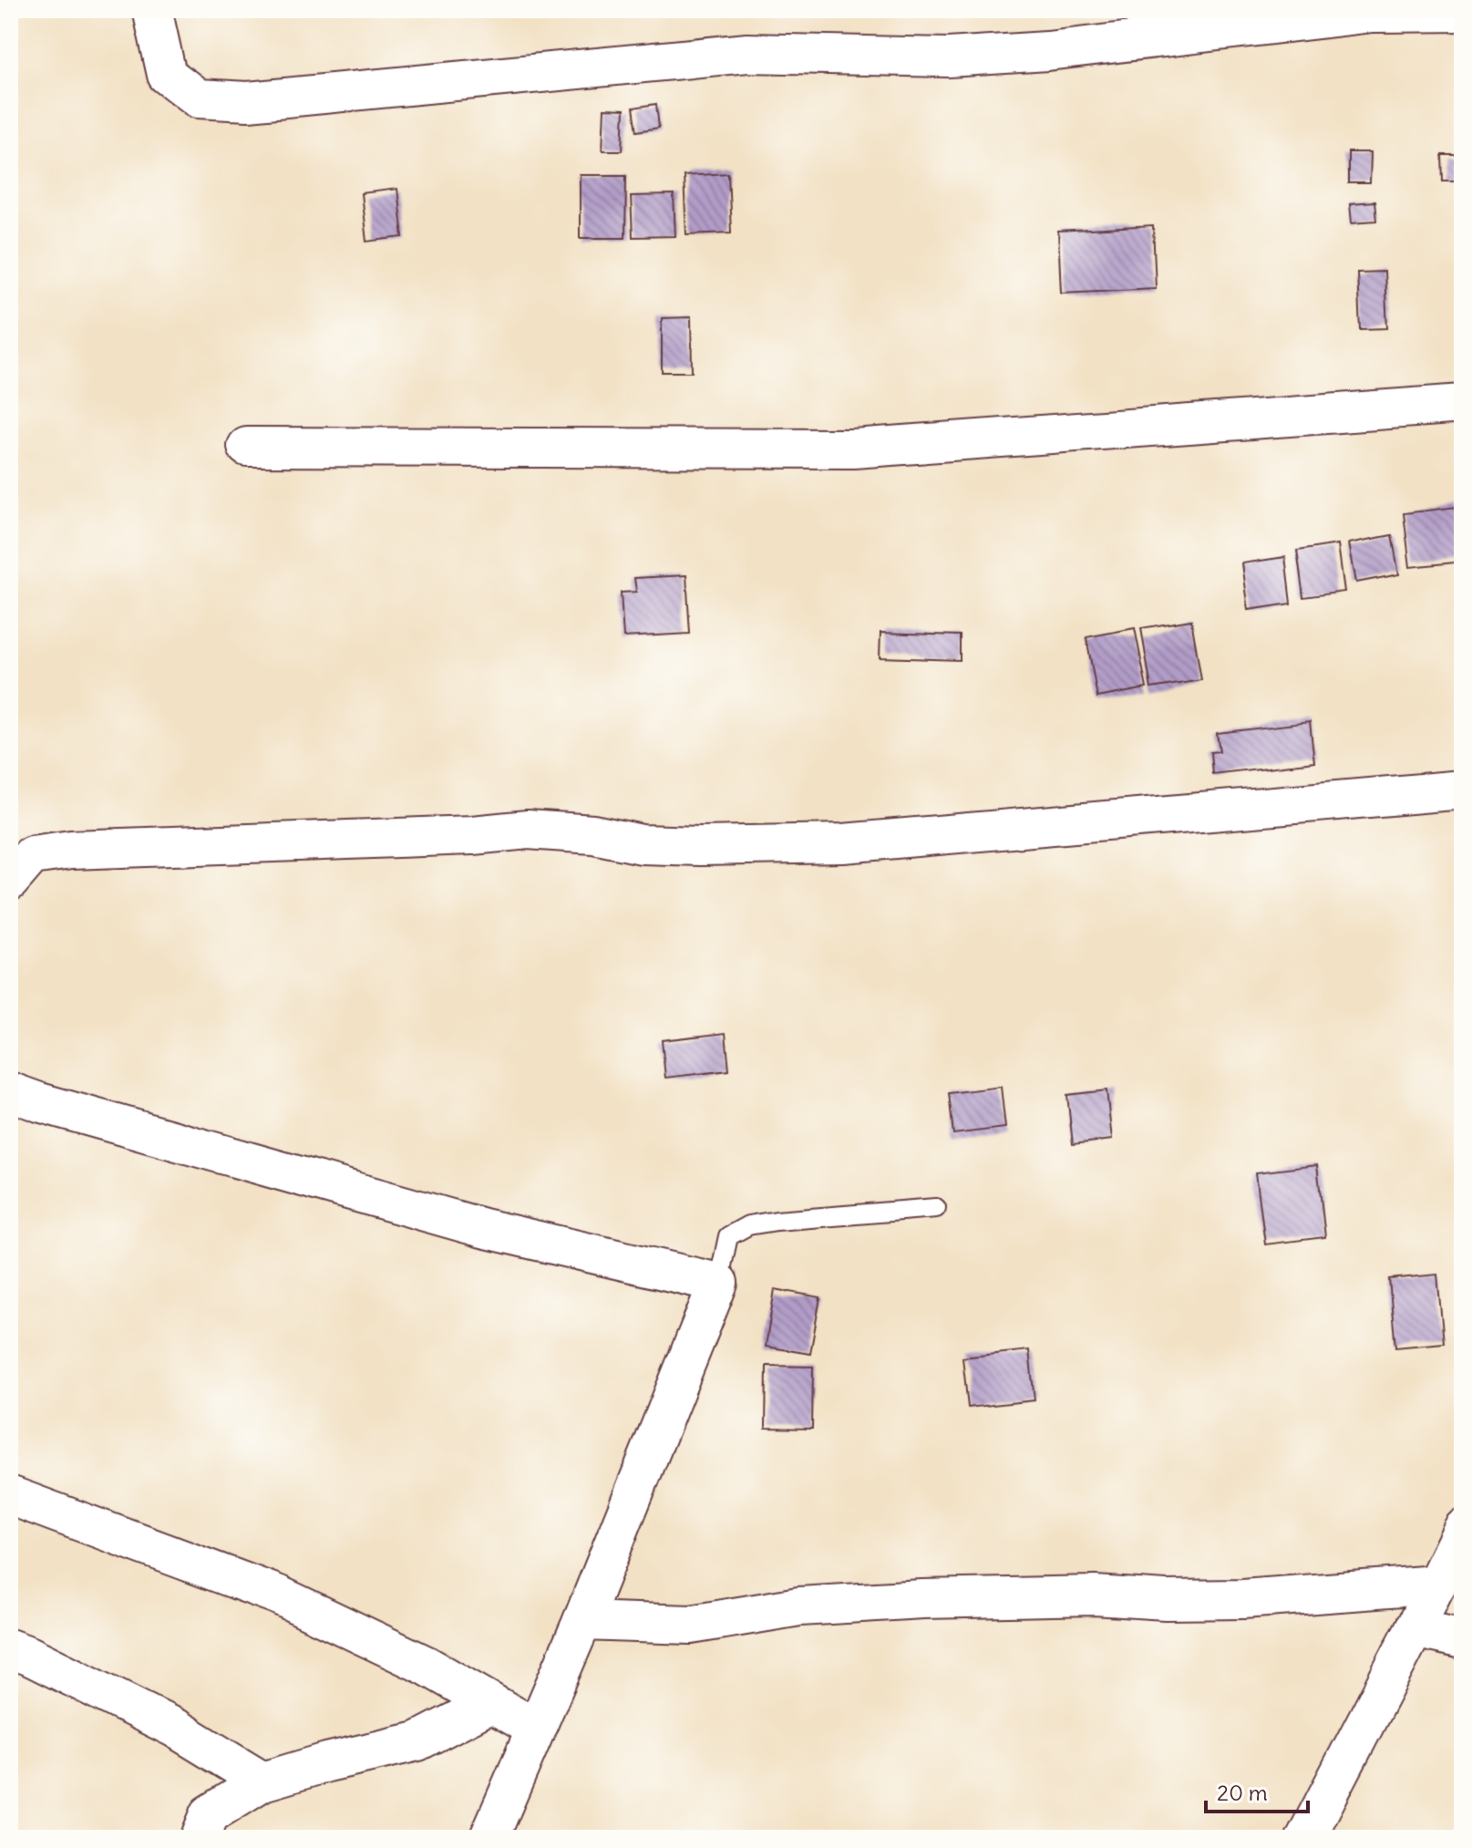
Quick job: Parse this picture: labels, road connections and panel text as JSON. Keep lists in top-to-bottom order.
{
  "scale_bar": "20 m"
}
